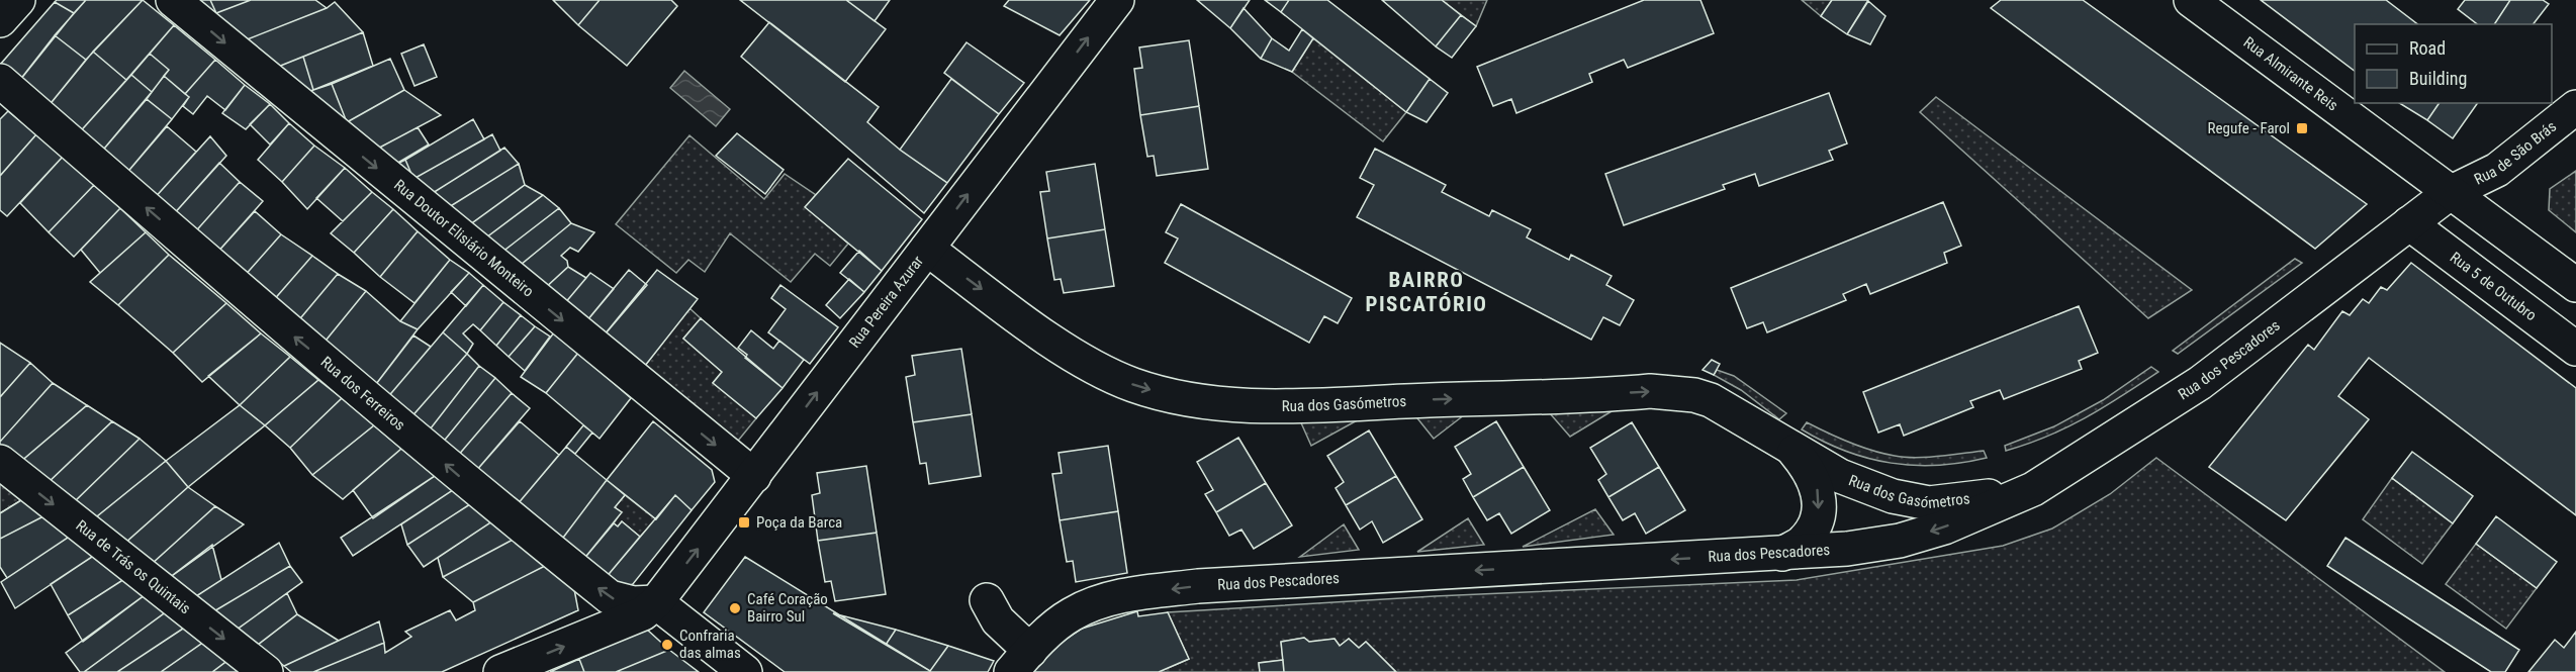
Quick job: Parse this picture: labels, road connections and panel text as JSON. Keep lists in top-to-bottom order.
{
  "streets": {
    "street": [
      "Rua Almirante Reis",
      "Rua de São Brás",
      "Rua Doutor Elisiário Monteiro",
      "Rua 5 de Outubro",
      "Rua Pereira Azurar",
      "Rua dos Pescadores",
      "Rua dos Ferreiros",
      "Rua dos Gasómetros",
      "Rua de Trás os Quintais"
    ]
  },
  "crossings": [
    ["Rua Almirante Reis", "Rua de São Brás"],
    ["Rua Almirante Reis", "Rua dos Pescadores"],
    ["Rua de São Brás", "Rua dos Pescadores"],
    ["Rua Doutor Elisiário Monteiro", "Rua Pereira Azurar"],
    ["Rua 5 de Outubro", "Rua dos Pescadores"],
    ["Rua Pereira Azurar", "Rua dos Ferreiros"],
    ["Rua Pereira Azurar", "Rua dos Gasómetros"],
    ["Rua dos Pescadores", "Rua dos Gasómetros"]
  ],
  "one_way": [
    "Rua Doutor Elisiário Monteiro",
    "Rua Pereira Azurar",
    "Rua dos Pescadores",
    "Rua dos Ferreiros",
    "Rua dos Gasómetros",
    "Rua de Trás os Quintais"
  ],
  "districts": ["BAIRRO PISCATÓRIO"],
  "places": {
    "transit": ["Regufe - Farol", "Poça da Barca"],
    "other": ["Café Coração Bairro Sul", "Confraria das almas"]
  },
  "legend": ["Road", "Building"]
}
